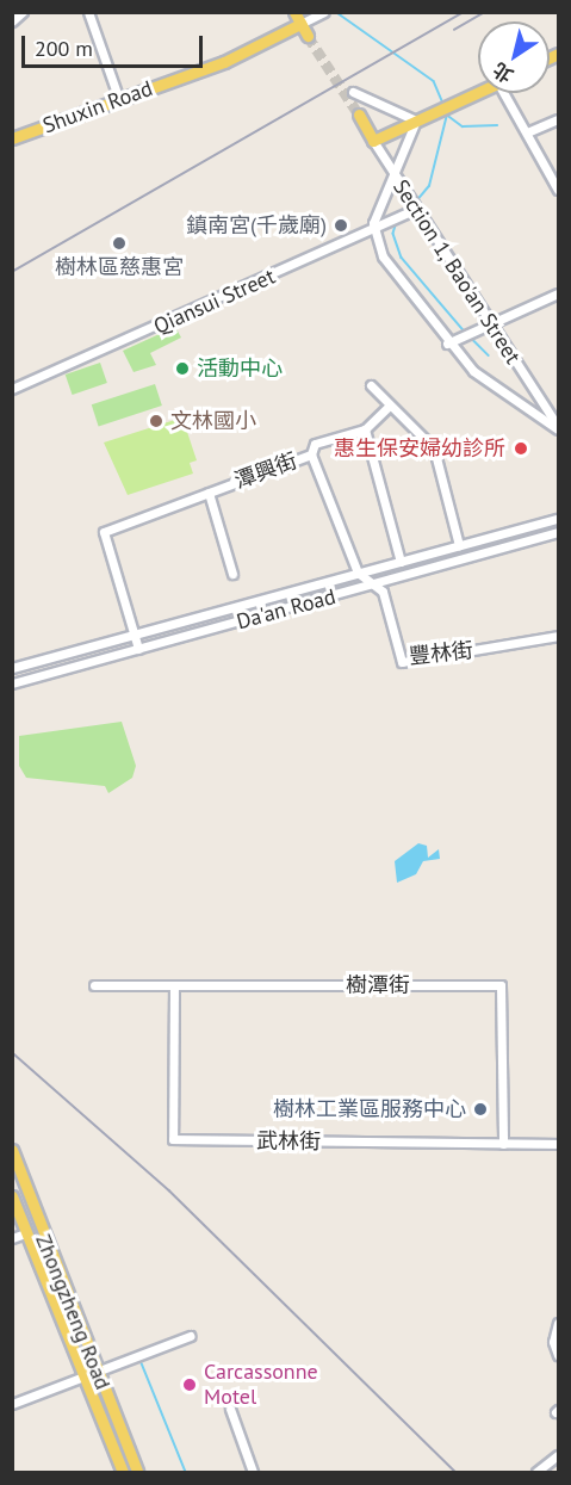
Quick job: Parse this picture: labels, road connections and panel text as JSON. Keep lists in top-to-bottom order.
{
  "streets": {
    "main road": ["Shuxin Road", "Section 1, Bao'an Street", "Zhongzheng Road"],
    "street": [
      "Qiansui Street",
      "潭興街",
      "Da'an Road",
      "豐林街",
      "樹潭街",
      "武林街"
    ]
  },
  "crossings": [
    ["Section 1, Bao'an Street", "Qiansui Street"],
    ["潭興街", "Da'an Road"],
    ["Da'an Road", "豐林街"],
    ["樹潭街", "武林街"]
  ],
  "places": [
    "鎮南宮(千歲廟)",
    "樹林區慈惠宮",
    "活動中心",
    "文林國小",
    "惠生保安婦幼診所",
    "樹林工業區服務中心",
    "Carcassonne Motel"
  ],
  "scale_bar": "200 m",
  "north": "bottom left"
}
